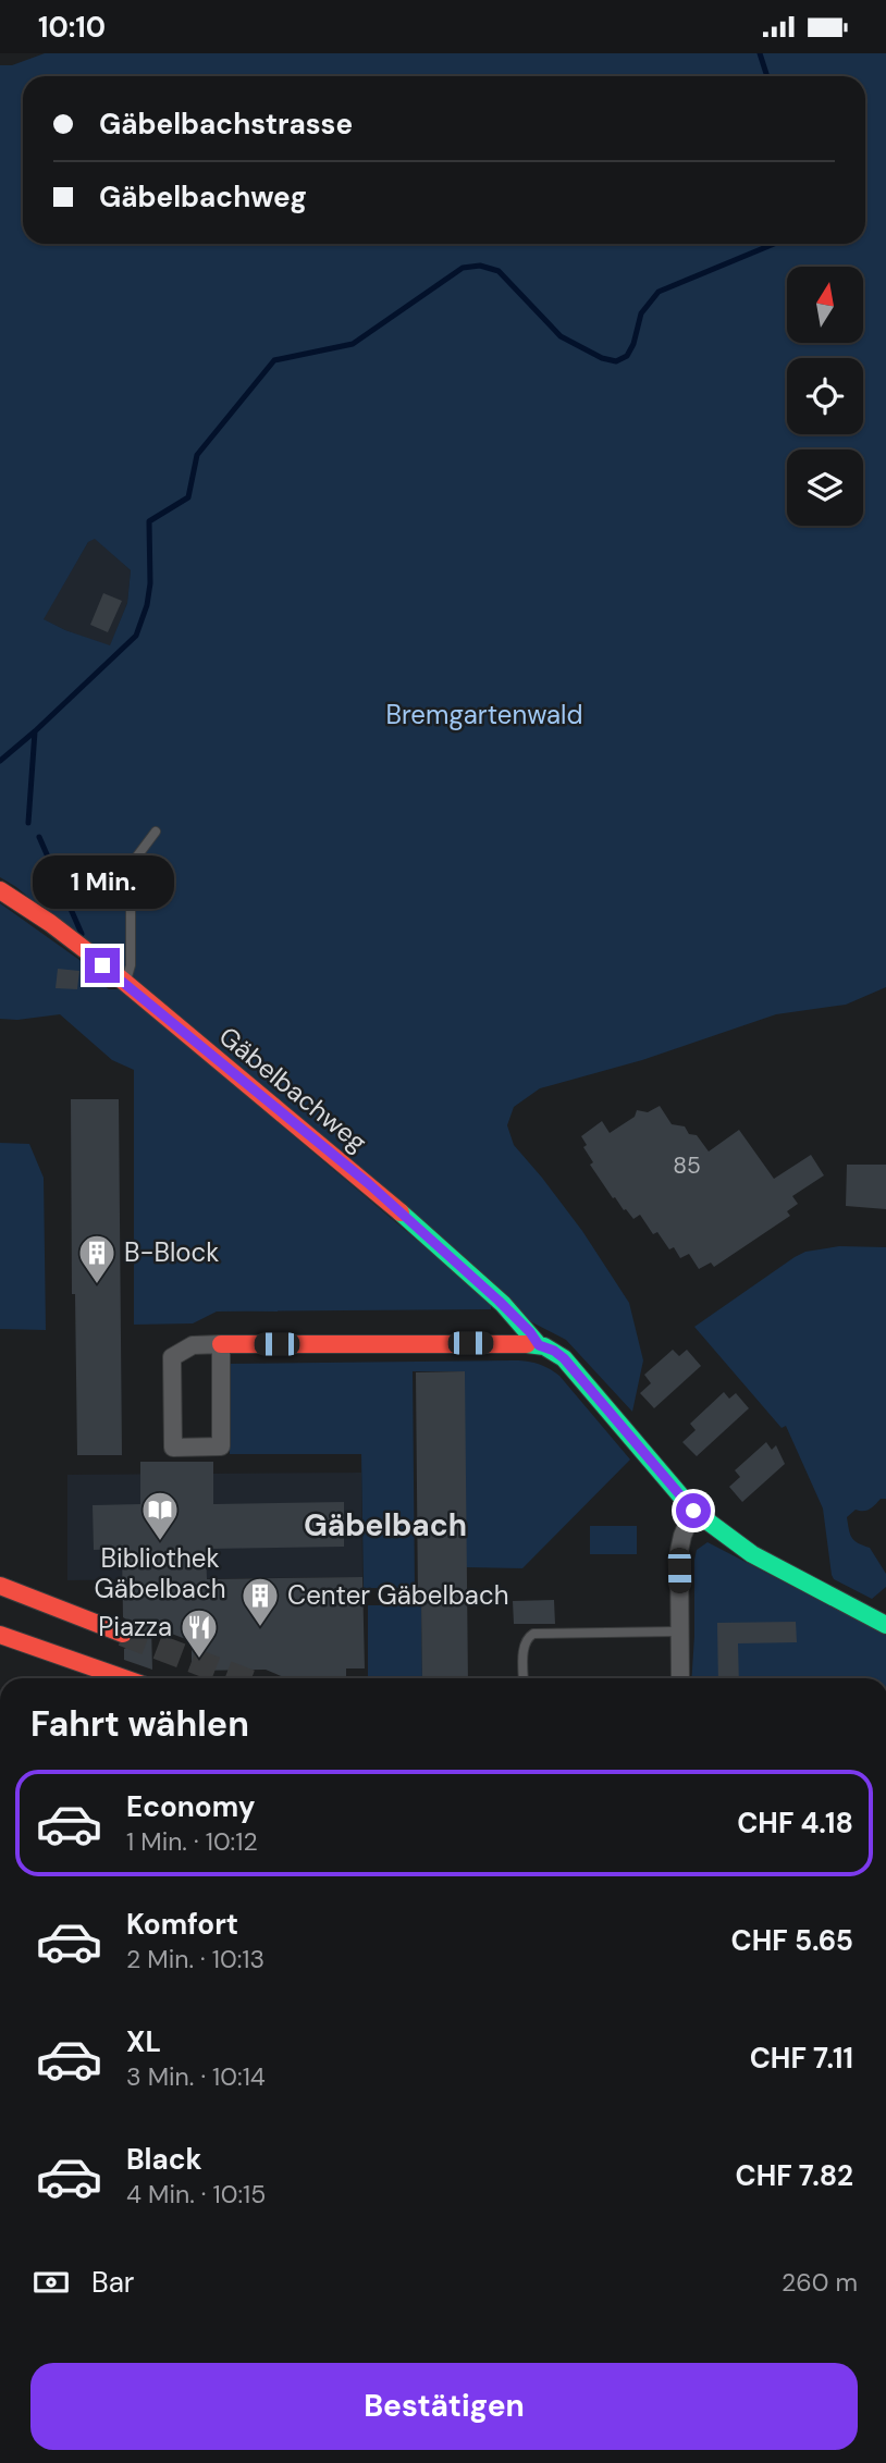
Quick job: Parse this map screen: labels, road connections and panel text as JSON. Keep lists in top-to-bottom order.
{
  "streets": {
    "street": ["Gäbelbachweg"]
  },
  "districts": ["Gäbelbach"],
  "parks": ["Bremgartenwald"],
  "places": {
    "building": ["B-Block", "Center Gäbelbach"],
    "library": ["Bibliothek Gäbelbach"],
    "restaurant": ["Piazza"]
  },
  "house_numbers": ["85"],
  "north": "top",
  "page": {
    "status": "10:10",
    "banner": ["Gäbelbachstrasse", "Gäbelbachweg"],
    "bubble": "1 Min.",
    "heading": "Fahrt wählen",
    "list": [
      {
        "name": "Economy",
        "note": "1 Min. · 10:12",
        "value": "CHF 4.18"
      },
      {
        "name": "Komfort",
        "note": "2 Min. · 10:13",
        "value": "CHF 5.65"
      },
      {
        "name": "XL",
        "note": "3 Min. · 10:14",
        "value": "CHF 7.11"
      },
      {
        "name": "Black",
        "note": "4 Min. · 10:15",
        "value": "CHF 7.82"
      }
    ],
    "pay": ["Bar", "260 m"],
    "buttons": "Bestätigen"
  }
}
